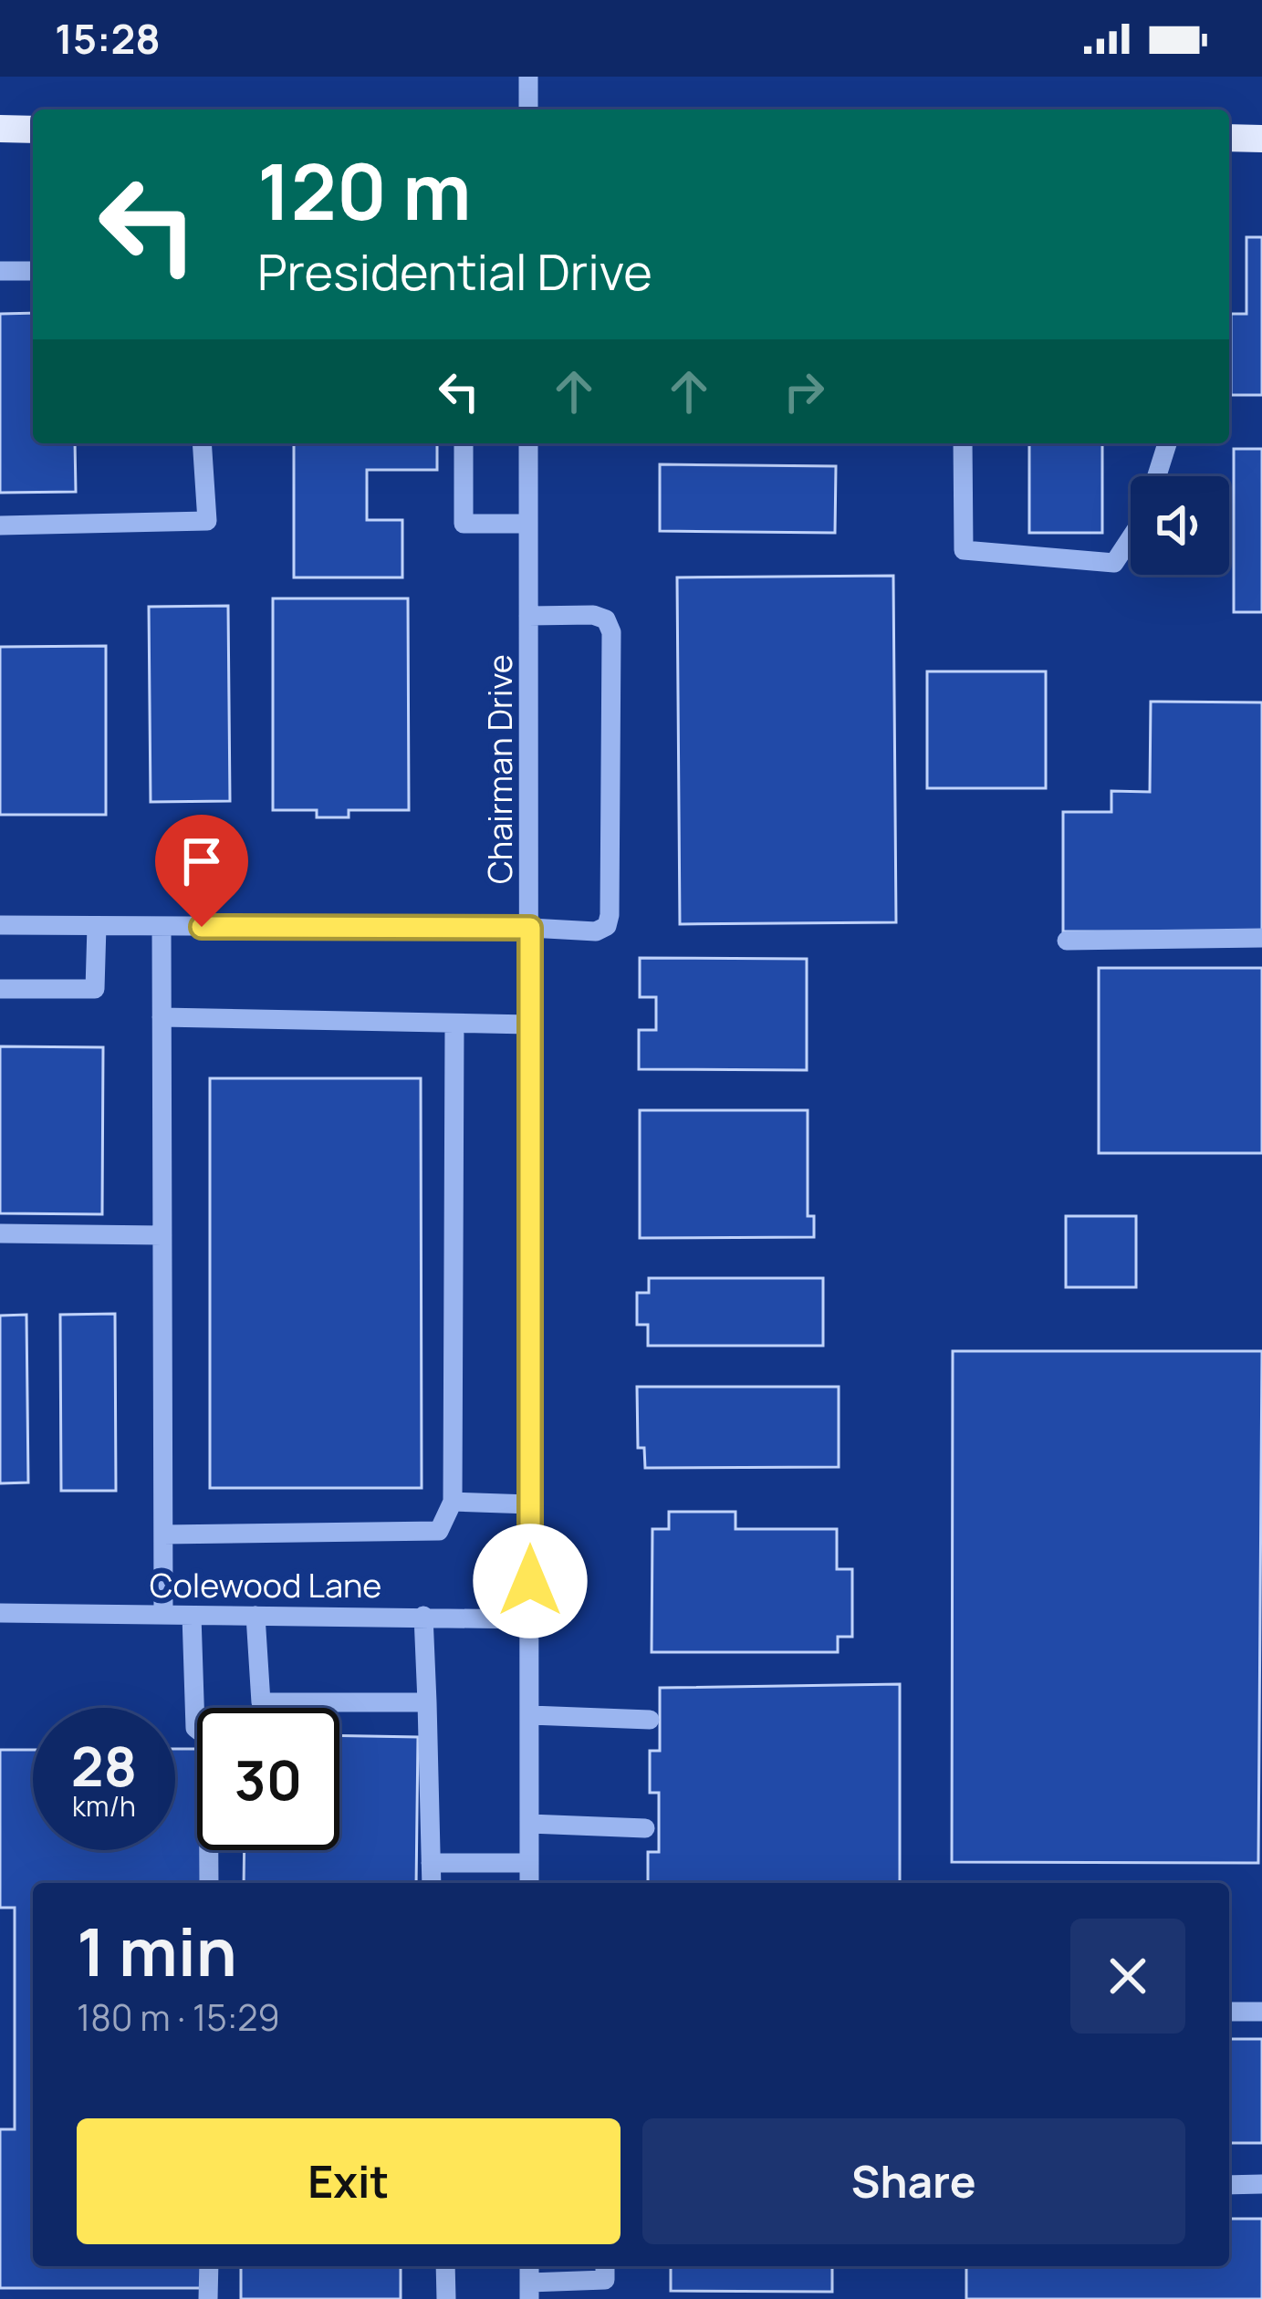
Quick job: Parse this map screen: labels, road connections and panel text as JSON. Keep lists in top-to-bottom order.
{
  "streets": {
    "street": ["Chairman Drive", "Colewood Lane"]
  },
  "crossings": [
    ["Chairman Drive", "Colewood Lane"]
  ],
  "page": {
    "status": "15:28",
    "turn": ["120 m", "Presidential Drive"],
    "speed": "28 km/h",
    "limit": "30",
    "heading": ["1 min", "180 m · 15:29"],
    "buttons": ["Exit", "Share"]
  }
}
